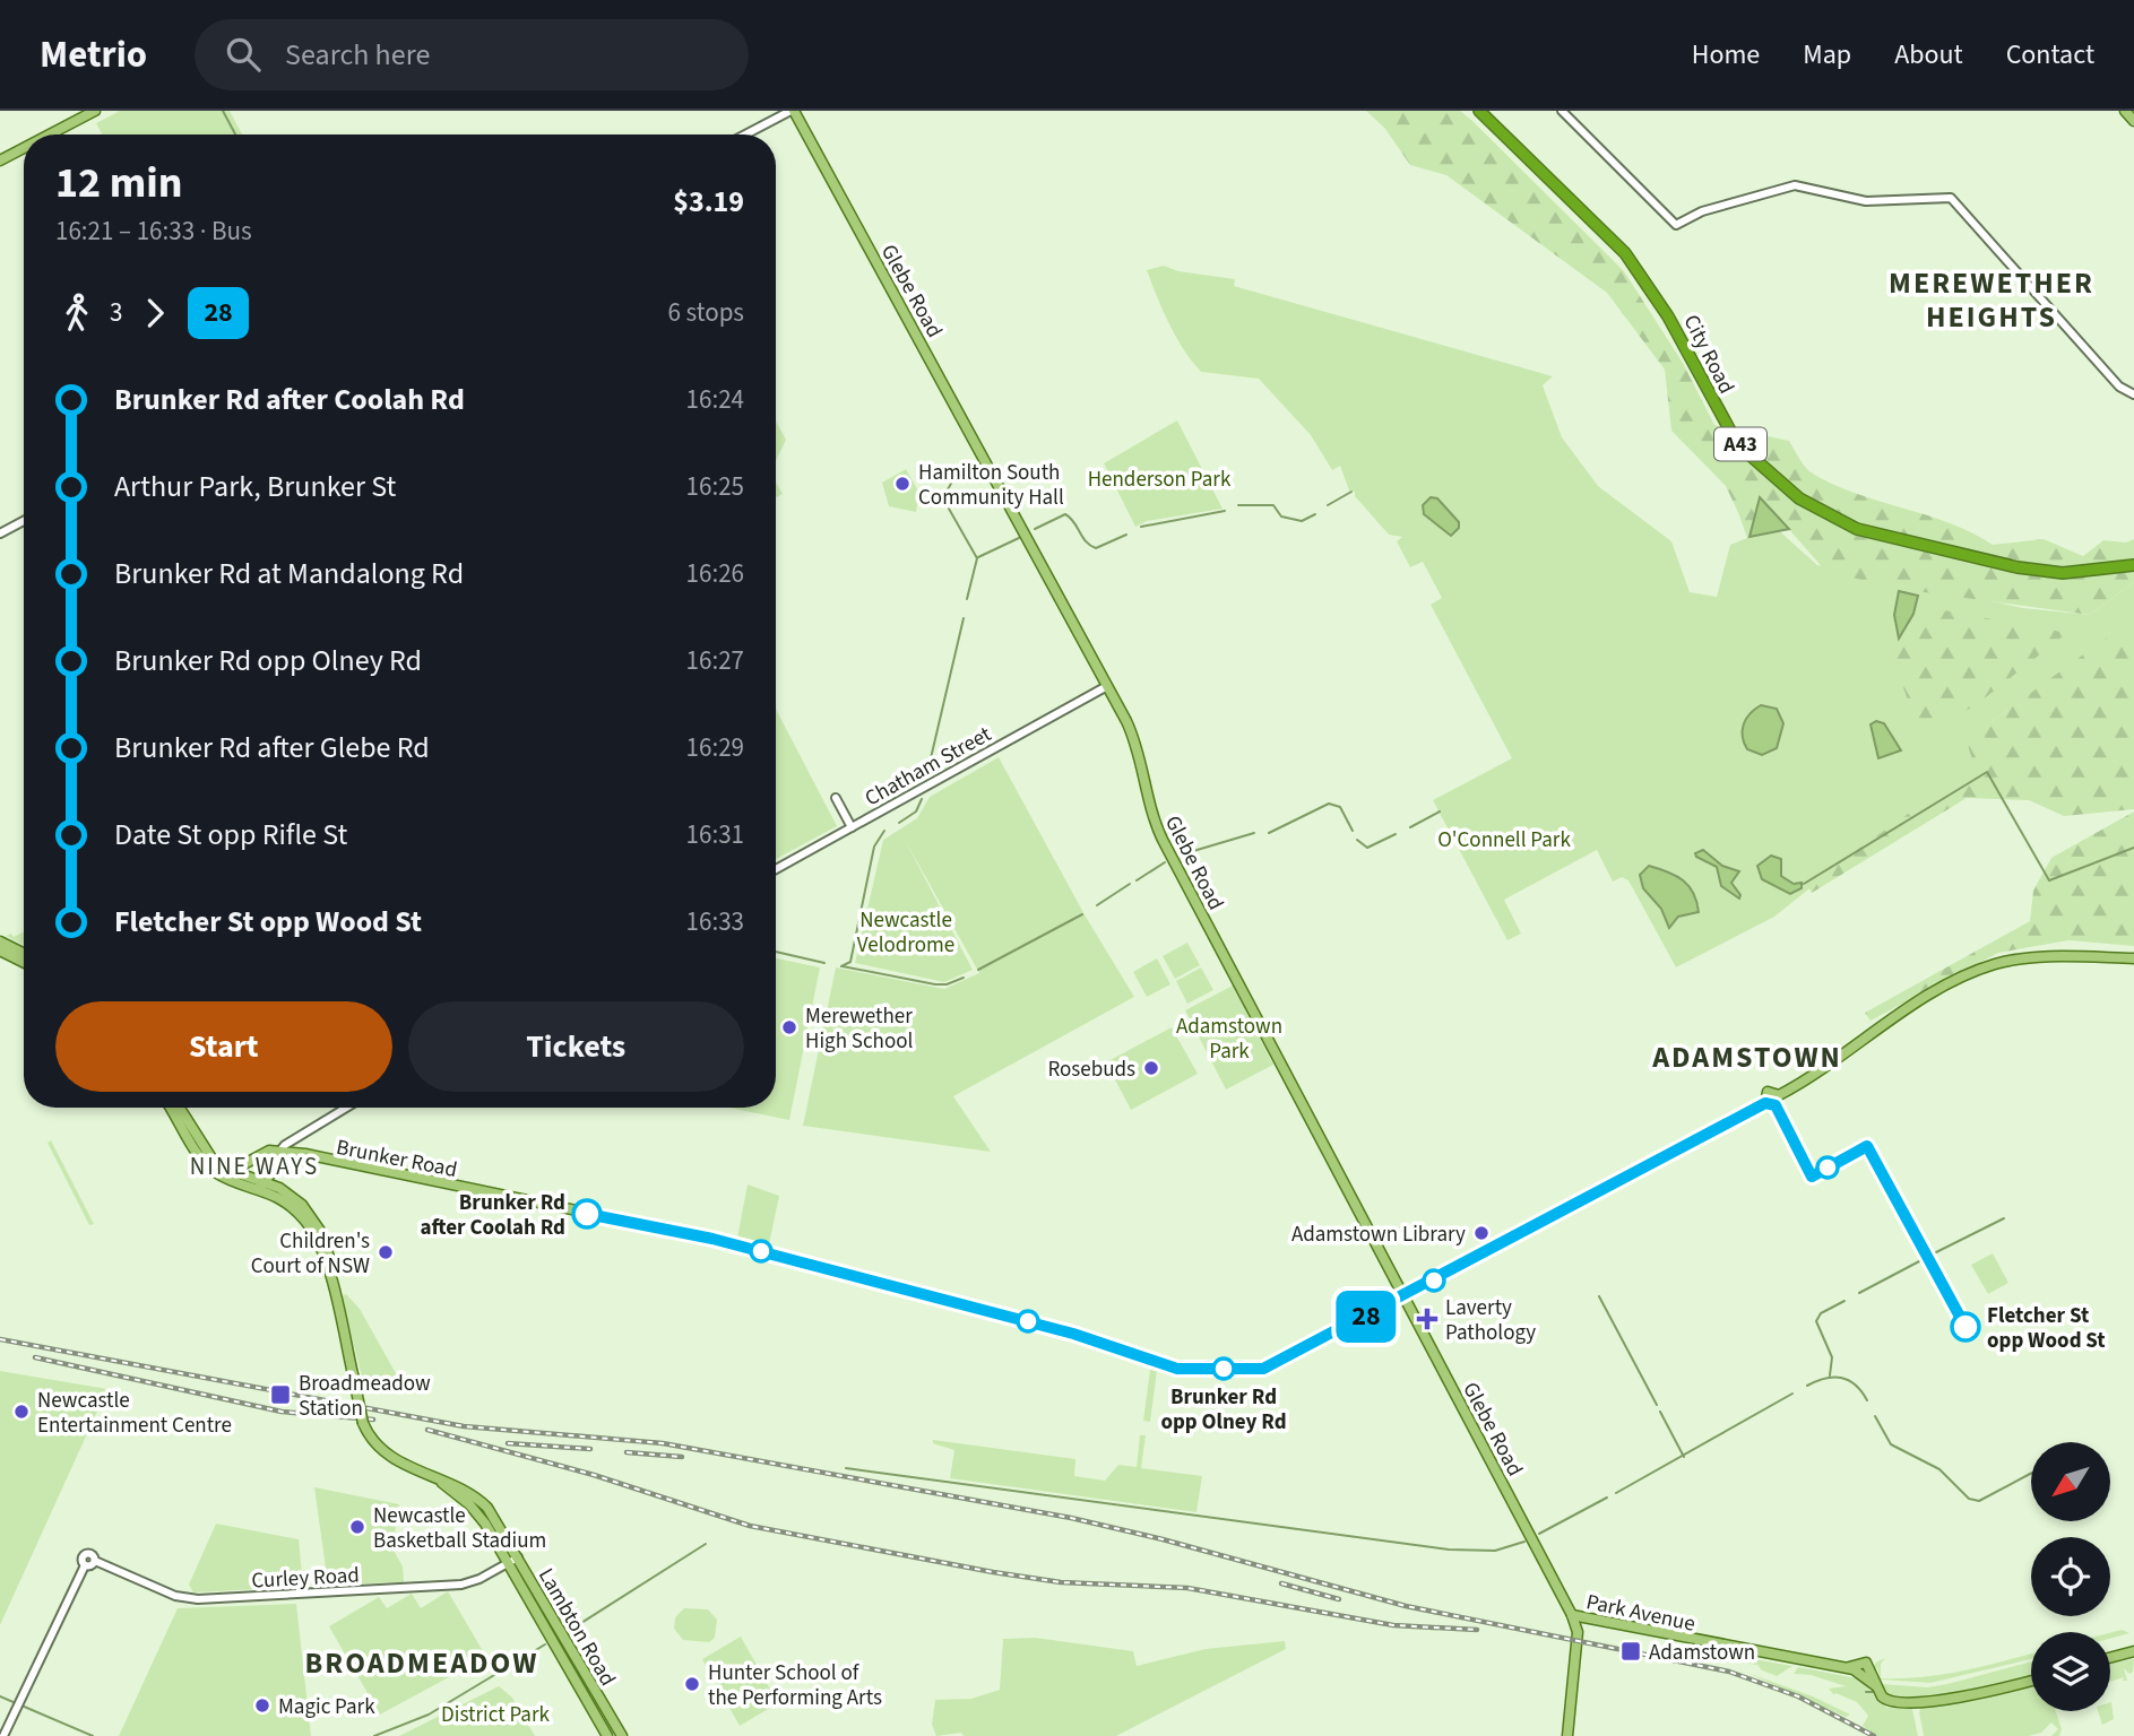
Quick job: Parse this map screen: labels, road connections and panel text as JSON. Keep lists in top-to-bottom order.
{
  "streets": {
    "highway": ["City Road", "A43"],
    "main road": [
      "Glebe Road",
      "Brunker Road",
      "Park Avenue",
      "Lambton Road"
    ],
    "street": ["Chatham Street", "Curley Road"]
  },
  "crossings": [
    ["Glebe Road", "Chatham Street"],
    ["Glebe Road", "Brunker Road"],
    ["Glebe Road", "Park Avenue"],
    ["Brunker Road", "Lambton Road"],
    ["Curley Road", "Lambton Road"]
  ],
  "districts": [
    "MEREWETHER HEIGHTS",
    "ADAMSTOWN",
    "NINE WAYS",
    "BROADMEADOW"
  ],
  "parks": [
    "Henderson Park",
    "O'Connell Park",
    "Newcastle Velodrome",
    "Adamstown Park",
    "District Park"
  ],
  "places": {
    "other": [
      "Hamilton South Community Hall",
      "Merewether High School",
      "Rosebuds",
      "Brunker Rd after Coolah Rd",
      "Adamstown Library",
      "Children's Court of NSW",
      "Fletcher St opp Wood St",
      "Brunker Rd opp Olney Rd",
      "Newcastle Entertainment Centre",
      "Newcastle Basketball Stadium",
      "Hunter School of the Performing Arts",
      "Magic Park"
    ],
    "health": ["Laverty Pathology"],
    "transit": ["Broadmeadow Station", "Adamstown"]
  },
  "lines": ["bus line 28"],
  "north": "bottom left",
  "page": {
    "header": "Metrio",
    "search": "Search here",
    "nav": [
      "Home",
      "Map",
      "About",
      "Contact"
    ],
    "on_map": "28",
    "heading": ["12 min", "16:21 – 16:33 · Bus", "$3.19"],
    "legs": ["3", "28", "6 stops"],
    "list": [
      {
        "name": "Brunker Rd after Coolah Rd",
        "value": "16:24"
      },
      {
        "name": "Arthur Park, Brunker St",
        "value": "16:25"
      },
      {
        "name": "Brunker Rd at Mandalong Rd",
        "value": "16:26"
      },
      {
        "name": "Brunker Rd opp Olney Rd",
        "value": "16:27"
      },
      {
        "name": "Brunker Rd after Glebe Rd",
        "value": "16:29"
      },
      {
        "name": "Date St opp Rifle St",
        "value": "16:31"
      },
      {
        "name": "Fletcher St opp Wood St",
        "value": "16:33"
      }
    ],
    "buttons": ["Start", "Tickets"]
  }
}
